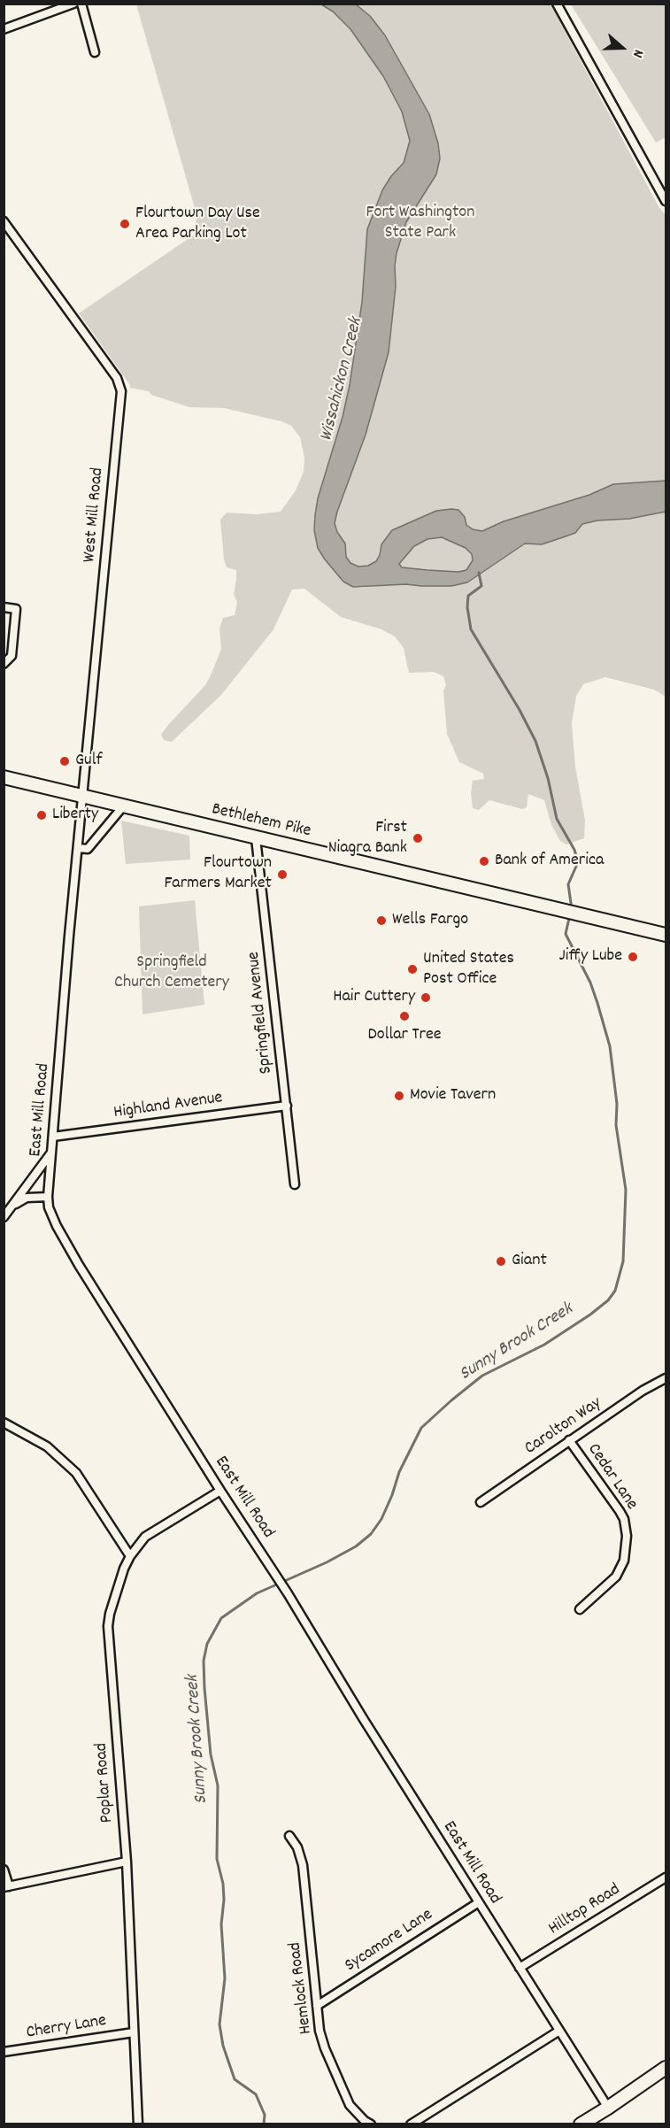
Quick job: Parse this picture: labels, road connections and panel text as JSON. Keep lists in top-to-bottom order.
{
  "streets": {
    "main road": ["Bethlehem Pike"],
    "street": [
      "West Mill Road",
      "Springfield Avenue",
      "Highland Avenue",
      "East Mill Road",
      "Carolton Way",
      "Cedar Lane",
      "Poplar Road",
      "Hilltop Road",
      "Sycamore Lane",
      "Hemlock Road",
      "Cherry Lane"
    ]
  },
  "crossings": [
    ["West Mill Road", "Bethlehem Pike"],
    ["West Mill Road", "East Mill Road"],
    ["Bethlehem Pike", "Springfield Avenue"],
    ["Springfield Avenue", "Highland Avenue"],
    ["Highland Avenue", "East Mill Road"],
    ["East Mill Road", "Poplar Road"],
    ["East Mill Road", "Hilltop Road"],
    ["East Mill Road", "Sycamore Lane"],
    ["Carolton Way", "Cedar Lane"],
    ["Poplar Road", "Cherry Lane"],
    ["Sycamore Lane", "Hemlock Road"]
  ],
  "water": ["Wissahickon Creek", "Sunny Brook Creek"],
  "parks": ["Fort Washington State Park", "Springfield Church Cemetery"],
  "places": [
    "Flourtown Day Use Area Parking Lot",
    "Gulf",
    "Liberty",
    "First Niagra Bank",
    "Bank of America",
    "Flourtown Farmers Market",
    "Wells Fargo",
    "Jiffy Lube",
    "United States Post Office",
    "Hair Cuttery",
    "Dollar Tree",
    "Movie Tavern",
    "Giant"
  ],
  "north": "right"
}
